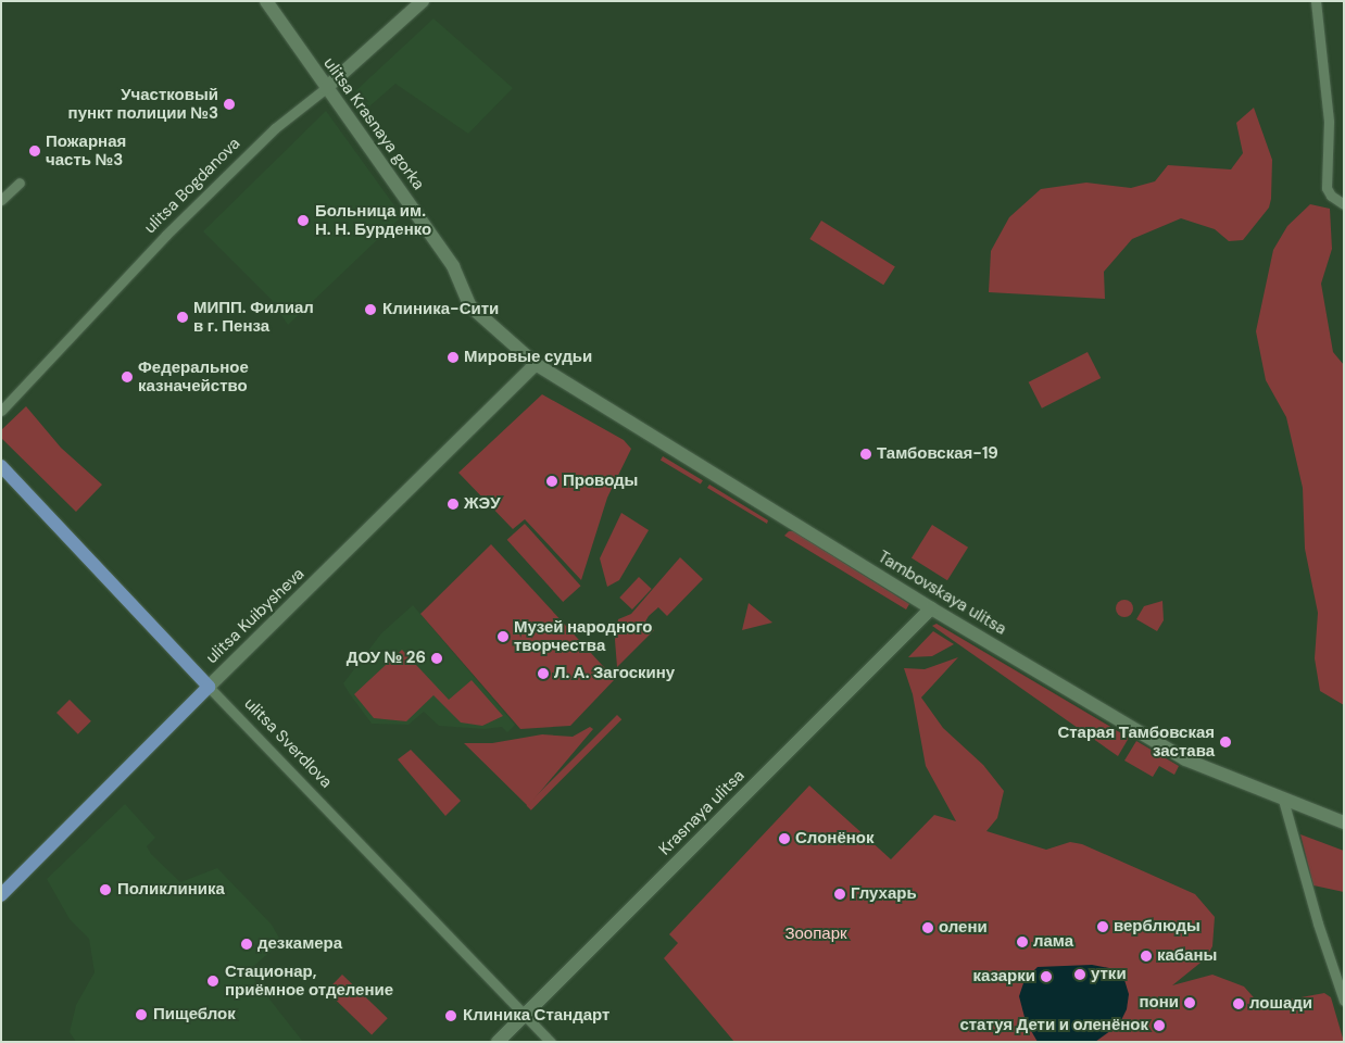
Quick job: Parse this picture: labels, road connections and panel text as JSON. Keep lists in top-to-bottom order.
{
  "streets": {
    "main road": [
      "ulitsa Krasnaya gorka",
      "ulitsa Bogdanova",
      "Tambovskaya ulitsa",
      "ulitsa Kuibysheva",
      "ulitsa Sverdlova",
      "Krasnaya ulitsa"
    ]
  },
  "crossings": [
    ["ulitsa Krasnaya gorka", "ulitsa Bogdanova"],
    ["ulitsa Krasnaya gorka", "Tambovskaya ulitsa"],
    ["ulitsa Krasnaya gorka", "ulitsa Kuibysheva"],
    ["Tambovskaya ulitsa", "ulitsa Kuibysheva"],
    ["Tambovskaya ulitsa", "Krasnaya ulitsa"],
    ["ulitsa Kuibysheva", "ulitsa Sverdlova"],
    ["ulitsa Sverdlova", "Krasnaya ulitsa"]
  ],
  "parks": ["Зоопарк"],
  "places": [
    "Участковый пункт полиции №3",
    "Пожарная часть №3",
    "Больница им. Н. Н. Бурденко",
    "Клиника-Сити",
    "МИПП. Филиал в г. Пенза",
    "Мировые судьи",
    "Федеральное казначейство",
    "Тамбовская-19",
    "Проводы",
    "ЖЭУ",
    "Музей народного творчества",
    "ДОУ № 26",
    "Л. А. Загоскину",
    "Старая Тамбовская застава",
    "Слонёнок",
    "Поликлиника",
    "Глухарь",
    "верблюды",
    "олени",
    "лама",
    "дезкамера",
    "кабаны",
    "утки",
    "казарки",
    "Стационар, приёмное отделение",
    "пони",
    "лошади",
    "Пищеблок",
    "Клиника Стандарт",
    "статуя Дети и оленёнок"
  ]
}
